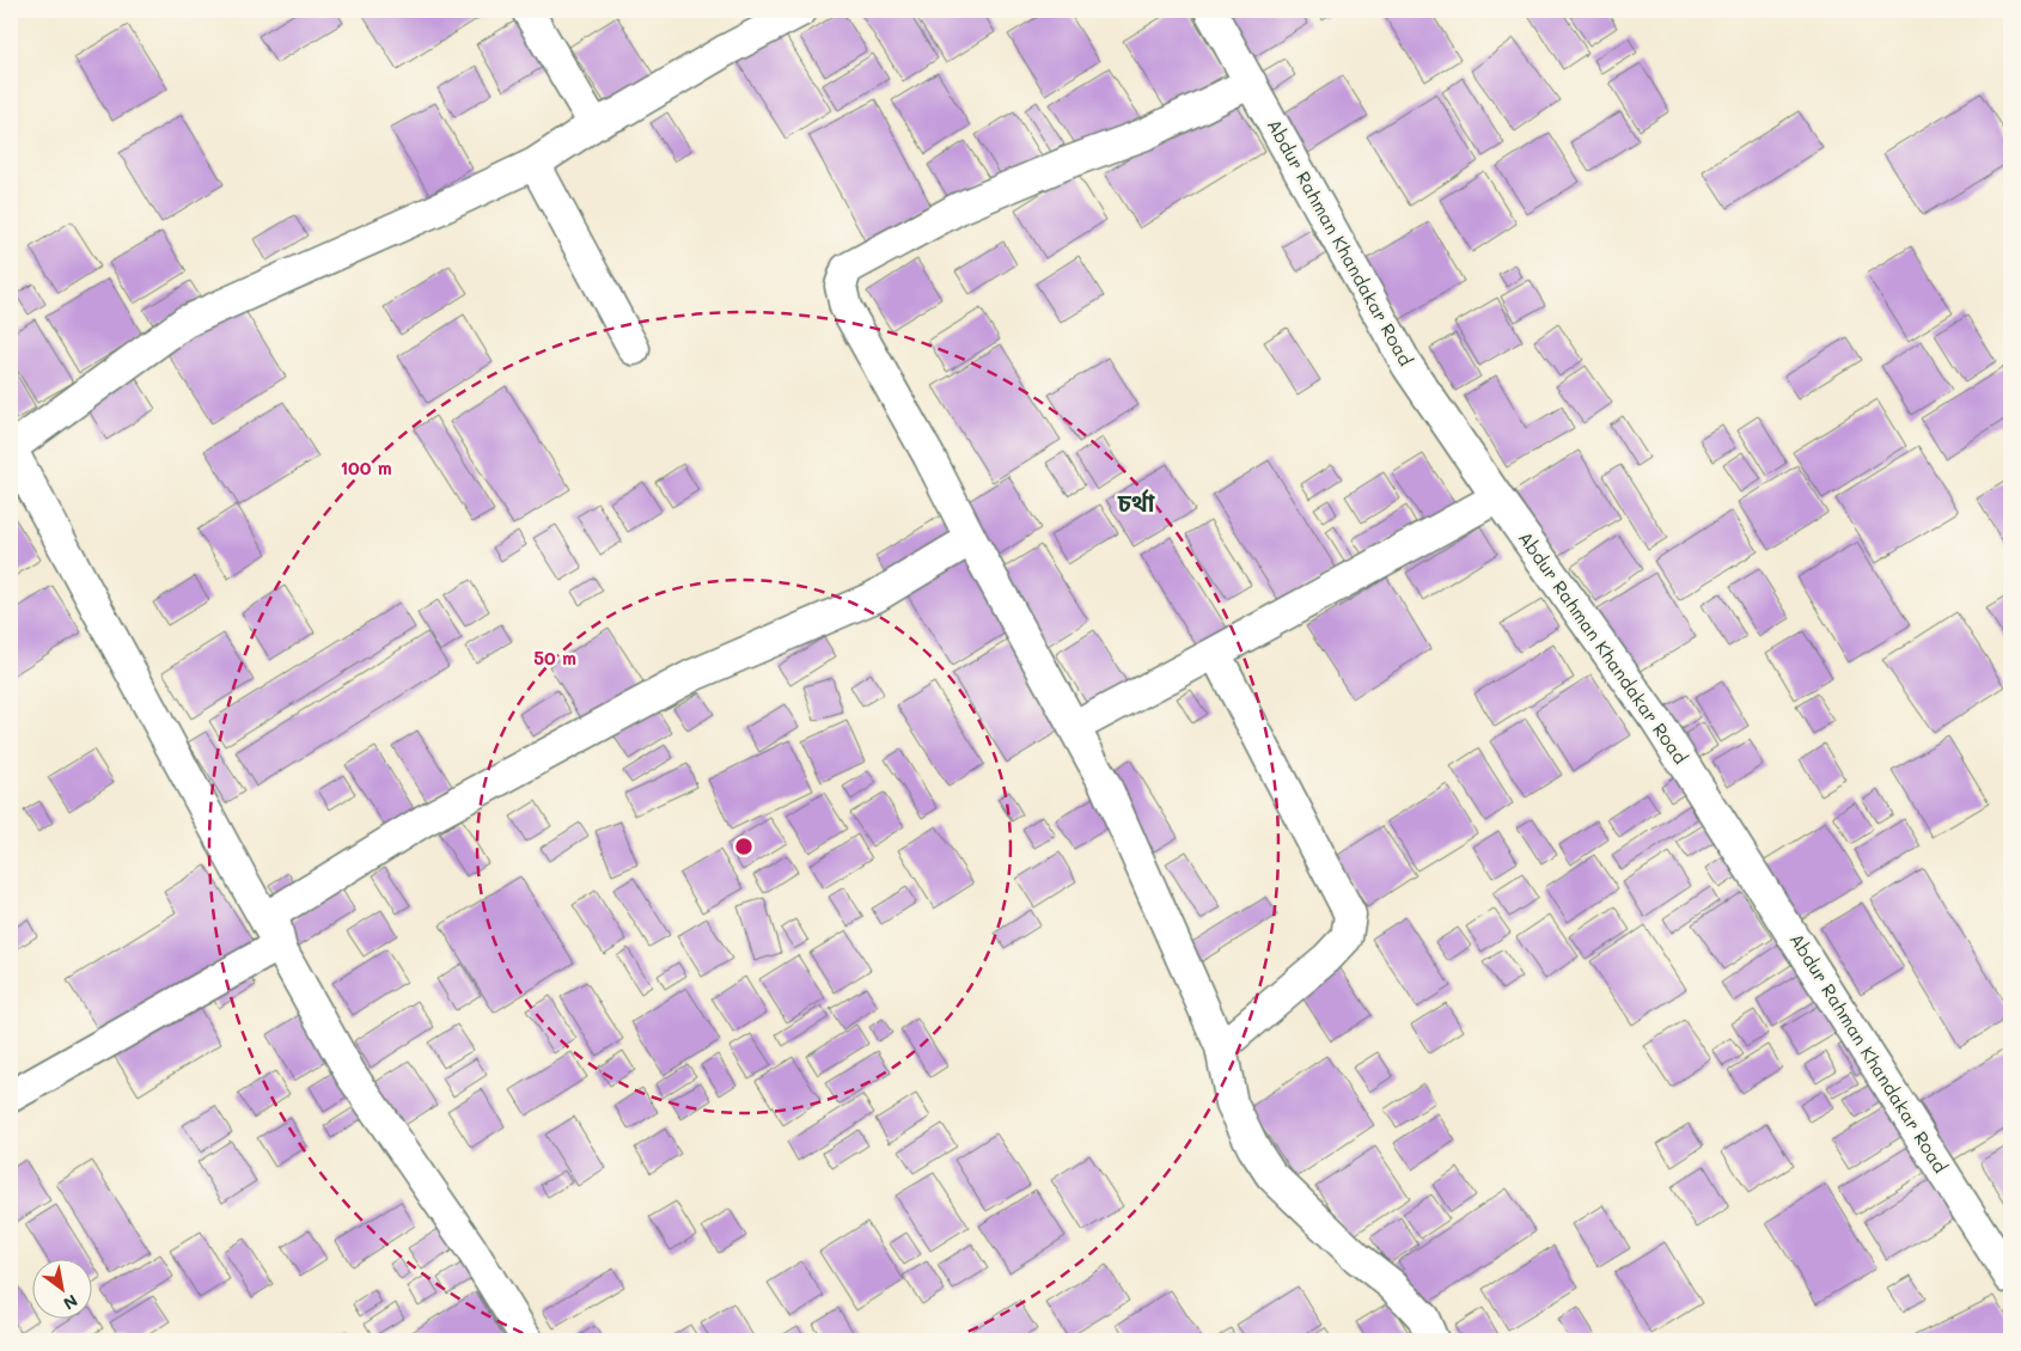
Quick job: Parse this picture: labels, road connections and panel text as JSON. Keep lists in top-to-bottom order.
{
  "streets": {
    "street": ["Abdur Rahman Khandakar Road"]
  },
  "districts": ["চর্থা"],
  "north": "bottom right",
  "rings": ["100 m", "50 m"]
}
